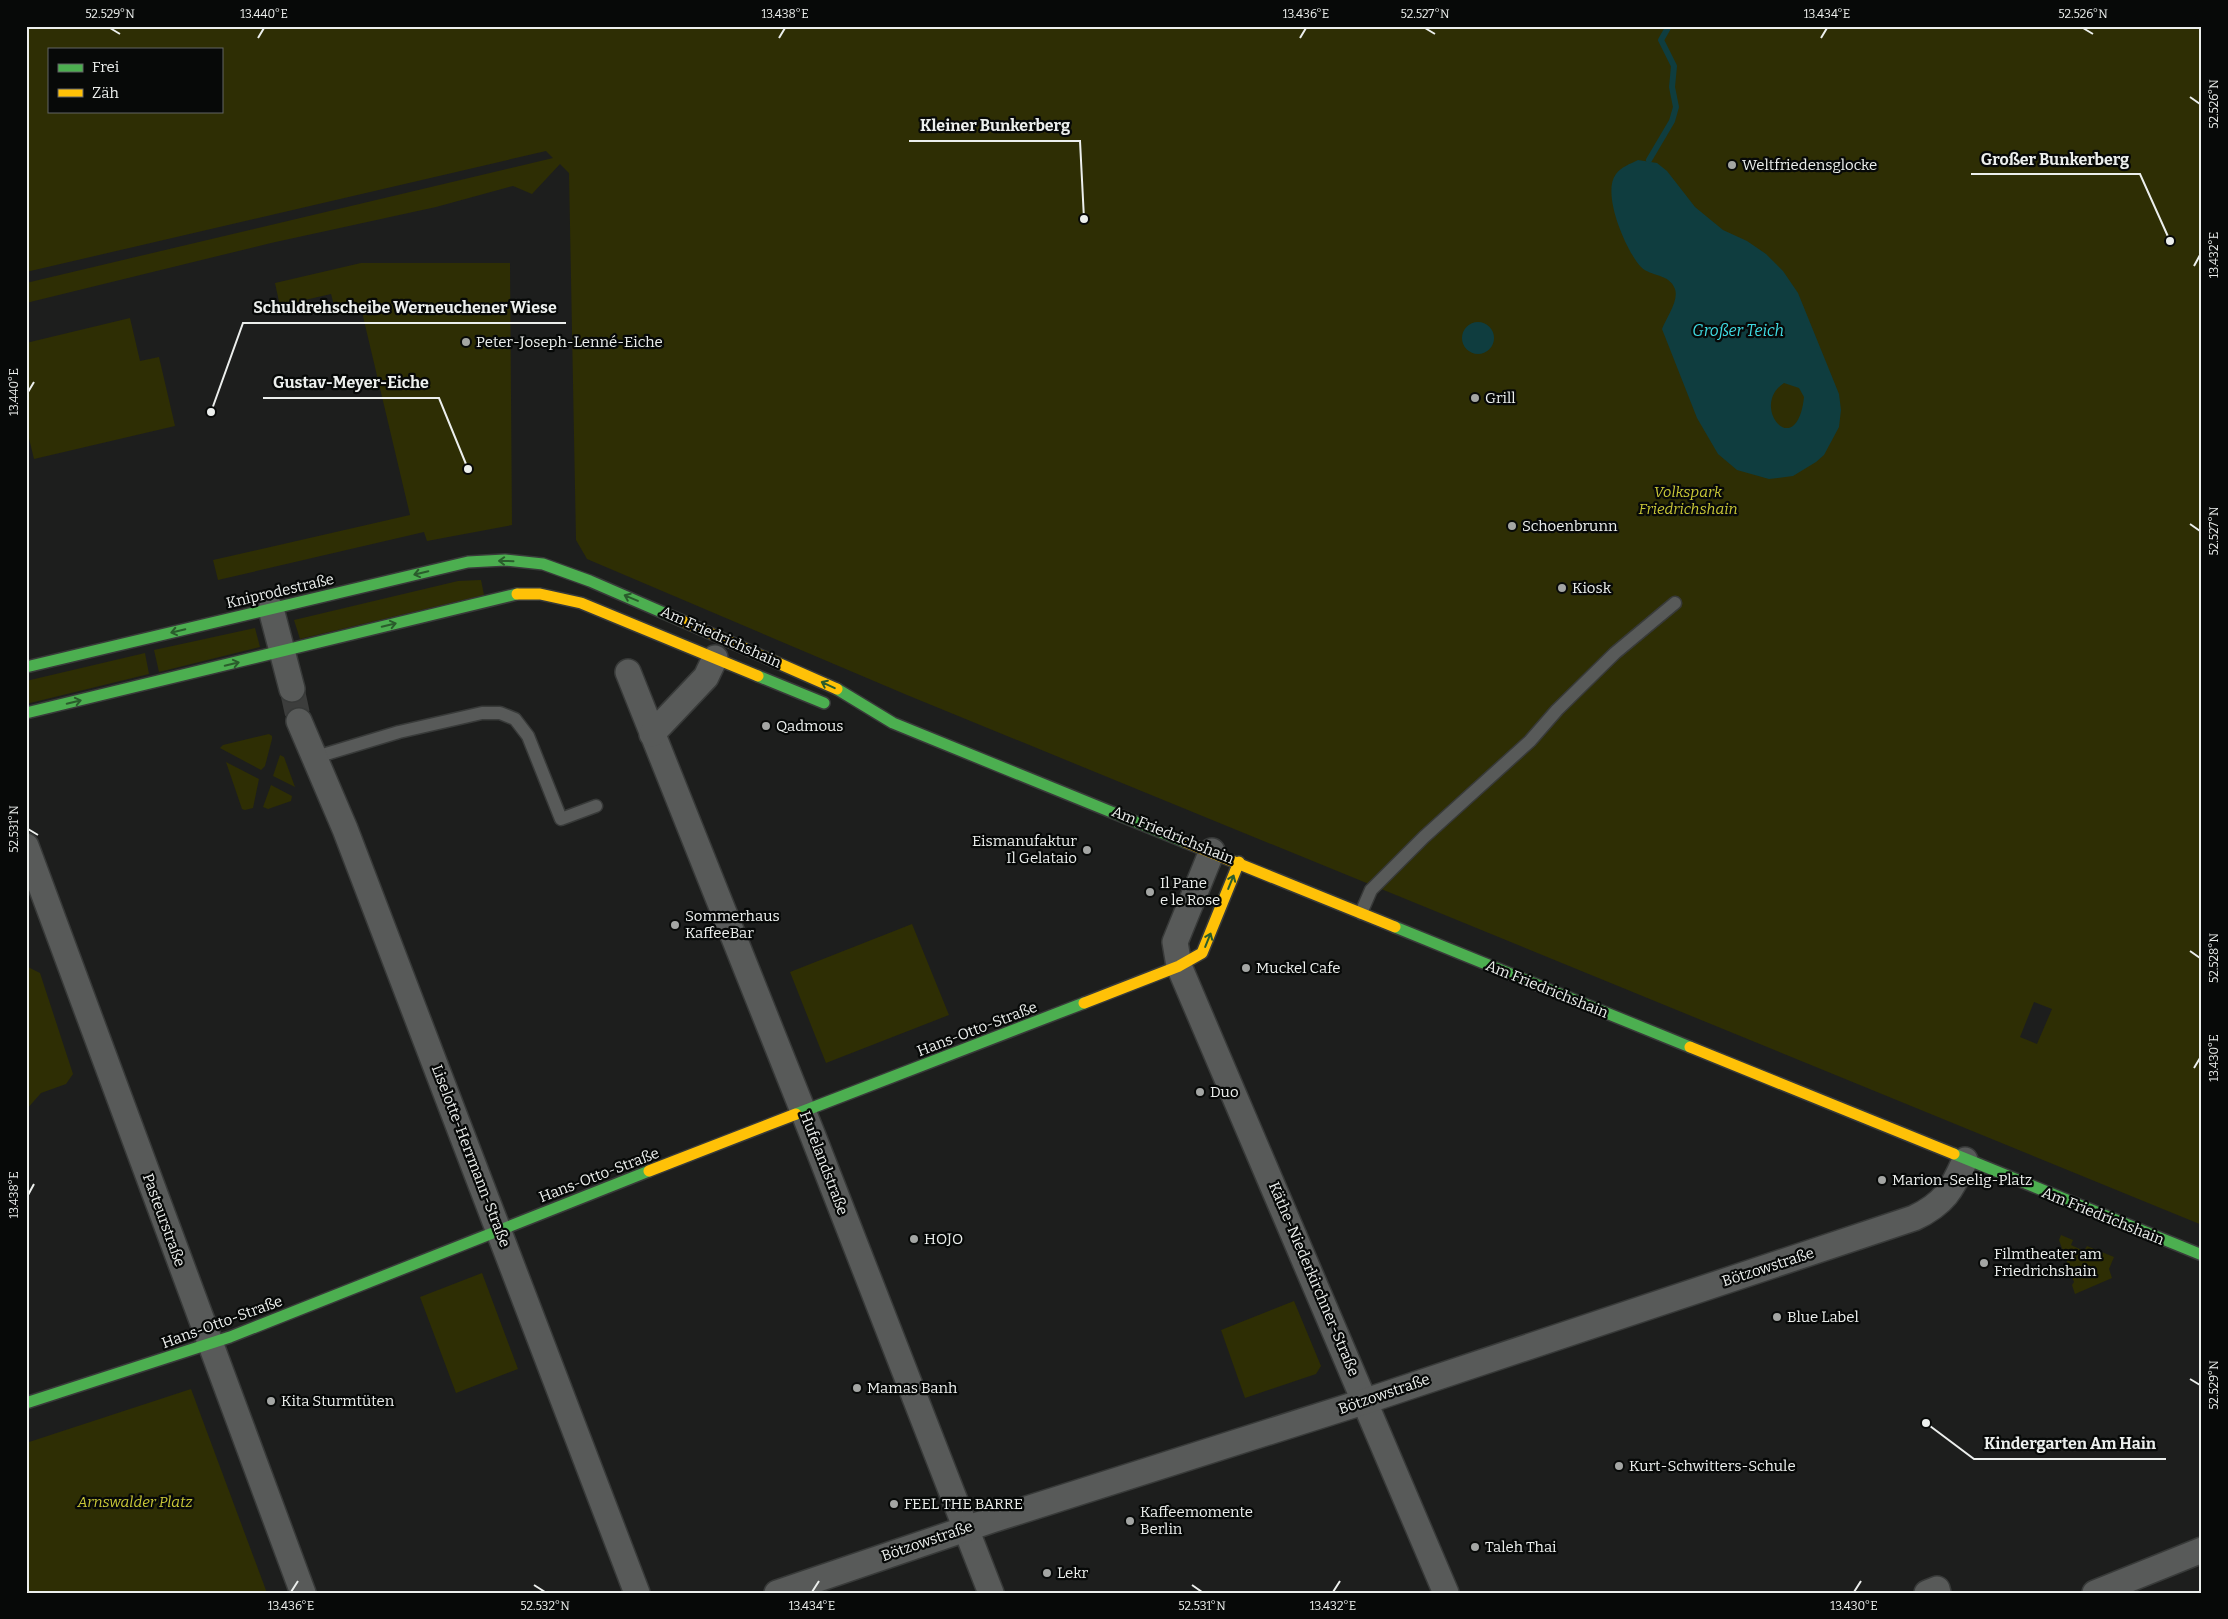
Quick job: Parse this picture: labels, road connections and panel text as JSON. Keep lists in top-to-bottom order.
{
  "streets": {
    "street": [
      "Kniprodestraße",
      "Am Friedrichshain",
      "Hans-Otto-Straße",
      "Liselotte-Herrmann-Straße",
      "Hufelandstraße",
      "Pasteurstraße",
      "Bötzowstraße",
      "Käthe-Niederkirchner-Straße"
    ]
  },
  "crossings": [
    ["Kniprodestraße", "Am Friedrichshain"],
    ["Am Friedrichshain", "Bötzowstraße"],
    ["Am Friedrichshain", "Käthe-Niederkirchner-Straße"],
    ["Hans-Otto-Straße", "Liselotte-Herrmann-Straße"],
    ["Hans-Otto-Straße", "Hufelandstraße"],
    ["Hans-Otto-Straße", "Pasteurstraße"],
    ["Hans-Otto-Straße", "Käthe-Niederkirchner-Straße"],
    ["Hufelandstraße", "Bötzowstraße"],
    ["Bötzowstraße", "Käthe-Niederkirchner-Straße"]
  ],
  "water": ["Großer Teich"],
  "parks": ["Volkspark Friedrichshain", "Arnswalder Platz"],
  "places": [
    "Weltfriedensglocke",
    "Kleiner Bunkerberg",
    "Großer Bunkerberg",
    "Peter-Joseph-Lenné-Eiche",
    "Grill",
    "Schuldrehscheibe Werneuchener Wiese",
    "Gustav-Meyer-Eiche",
    "Schoenbrunn",
    "Kiosk",
    "Qadmous",
    "Eismanufaktur Il Gelataio",
    "Il Pane e le Rose",
    "Sommerhaus KaffeeBar",
    "Muckel Cafe",
    "Duo",
    "Marion-Seelig-Platz",
    "HOJO",
    "Filmtheater am Friedrichshain",
    "Blue Label",
    "Mamas Banh",
    "Kita Sturmtüten",
    "Kindergarten Am Hain",
    "Kurt-Schwitters-Schule",
    "FEEL THE BARRE",
    "Kaffeemomente Berlin",
    "Taleh Thai",
    "Lekr"
  ],
  "legend": ["Frei", "Zäh"],
  "coordinates": [
    "52.529°N",
    "13.440°E",
    "13.438°E",
    "13.436°E",
    "52.527°N",
    "13.434°E",
    "52.526°N",
    "13.432°E",
    "52.531°N",
    "52.528°N",
    "13.430°E",
    "52.532°N"
  ]
}
